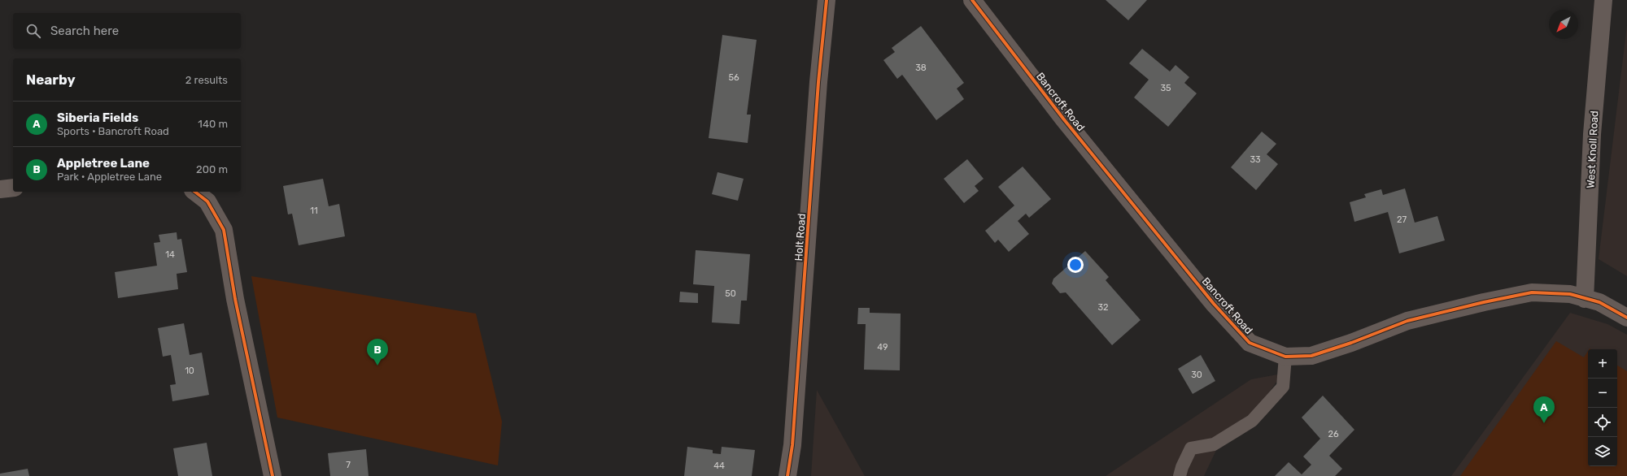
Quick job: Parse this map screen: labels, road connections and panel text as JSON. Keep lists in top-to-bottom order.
{
  "streets": {
    "street": ["Bancroft Road", "West Knoll Road", "Holt Road"]
  },
  "crossings": [
    ["Bancroft Road", "West Knoll Road"]
  ],
  "house_numbers": [
    "38",
    "56",
    "35",
    "33",
    "11",
    "27",
    "14",
    "50",
    "32",
    "49",
    "10",
    "30",
    "26",
    "7",
    "44"
  ],
  "north": "bottom left",
  "page": {
    "search": "Search here",
    "heading": ["Nearby", "2 results"],
    "list": [
      {
        "mark": "A",
        "name": "Siberia Fields",
        "note": "Sports · Bancroft Road",
        "value": "140 m"
      },
      {
        "mark": "B",
        "name": "Appletree Lane",
        "note": "Park · Appletree Lane",
        "value": "200 m"
      }
    ],
    "pins": ["B", "A"],
    "map_buttons": ["+", "−"]
  }
}
